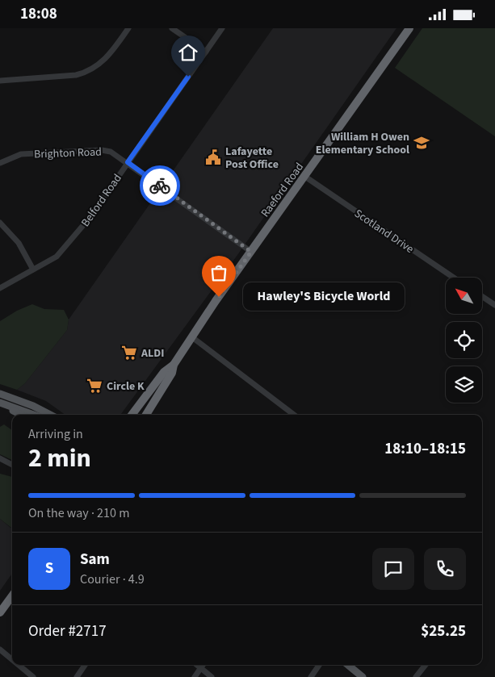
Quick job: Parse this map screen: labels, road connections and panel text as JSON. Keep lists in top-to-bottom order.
{
  "streets": {
    "highway": ["Raeford Road"],
    "street": ["Brighton Road", "Belford Road", "Scotland Drive"]
  },
  "crossings": [
    ["Brighton Road", "Raeford Road"],
    ["Brighton Road", "Belford Road"],
    ["Raeford Road", "Scotland Drive"]
  ],
  "places": {
    "school or university": ["William H Owen Elementary School"],
    "public building": ["Lafayette Post Office"],
    "other": ["Hawley'S Bicycle World"],
    "supermarket": ["ALDI", "Circle K"]
  },
  "north": "top left",
  "page": {
    "status": "18:08",
    "bubble": "Hawley'S Bicycle World",
    "heading": ["2 min", "Arriving in", "18:10–18:15"],
    "panel": [
      "Sam",
      "Courier · 4.9",
      "Order #2717",
      "$25.25"
    ],
    "bar": "On the way · 210 m",
    "round": "S"
  }
}
